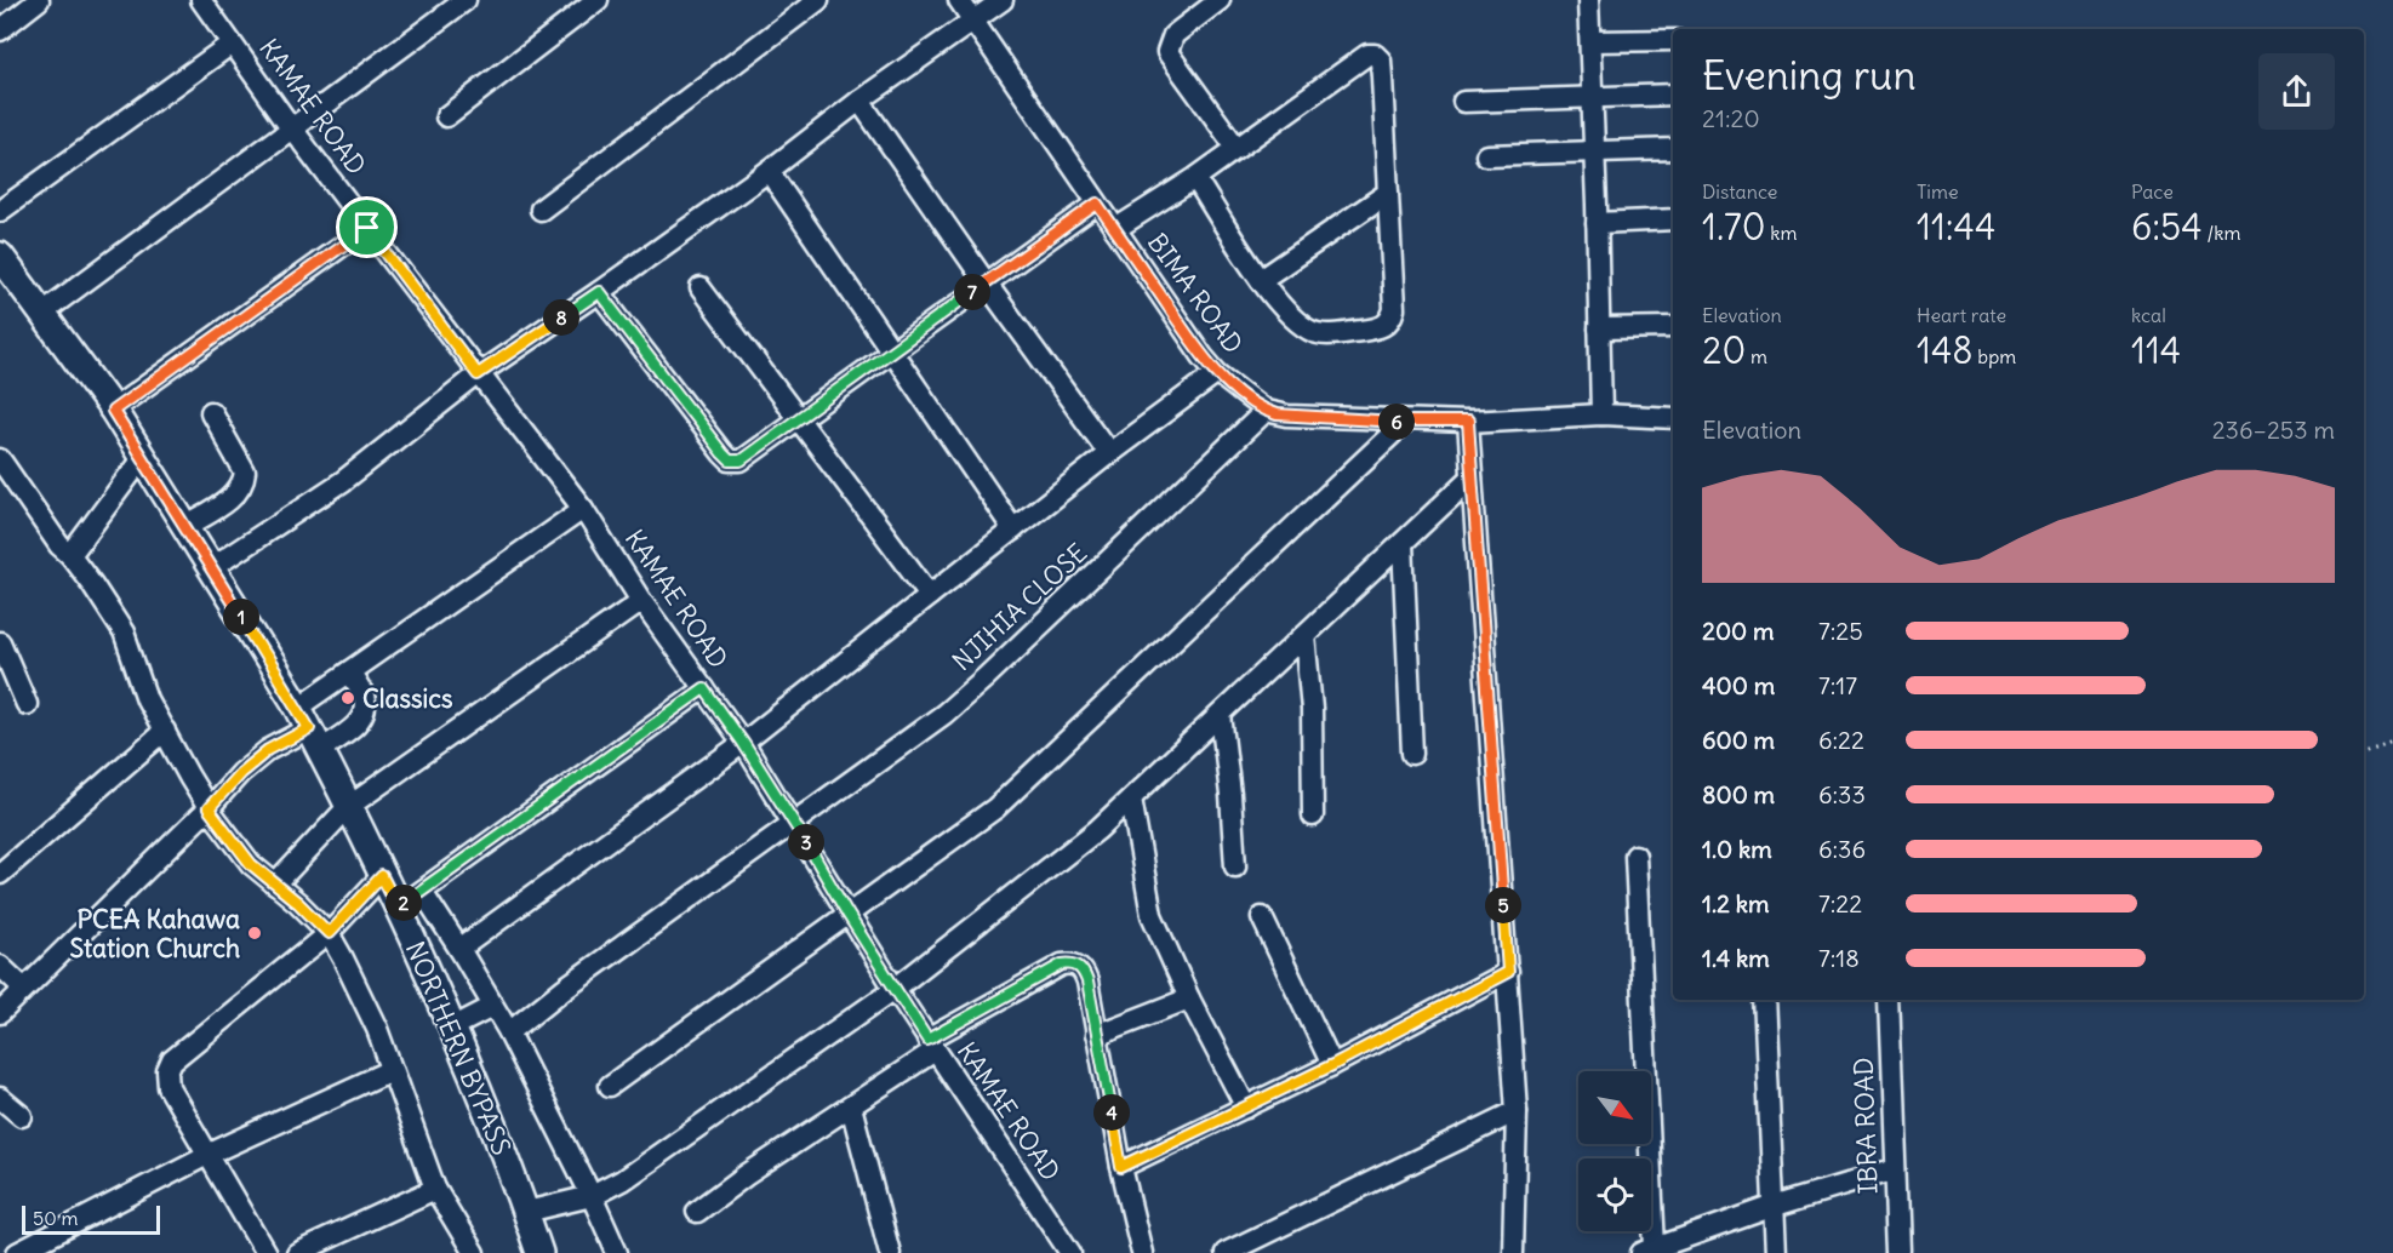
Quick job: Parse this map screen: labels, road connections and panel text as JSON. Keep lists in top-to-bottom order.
{
  "streets": {
    "main road": ["NORTHERN BYPASS"],
    "street": [
      "KAMAE ROAD",
      "BIMA ROAD",
      "NJIHIA CLOSE",
      "IBRA ROAD"
    ]
  },
  "crossings": [
    ["KAMAE ROAD", "NJIHIA CLOSE"],
    ["BIMA ROAD", "NJIHIA CLOSE"]
  ],
  "places": ["Classics", "PCEA Kahawa Station Church"],
  "scale_bar": "50 m",
  "north": "bottom right",
  "page": {
    "heading": ["Evening run", "21:20"],
    "stats": [
      ["Distance", "1.70 km"],
      ["Time", "11:44"],
      ["Pace", "6:54 /km"],
      ["Elevation", "20 m"],
      ["Heart rate", "148 bpm"],
      ["kcal", "114"]
    ],
    "pins": [
      "7",
      "8",
      "6",
      "1",
      "3",
      "2",
      "5",
      "4"
    ],
    "chart": ["Elevation", "236–253 m"],
    "list": [
      {
        "name": "200 m",
        "note": "7:25"
      },
      {
        "name": "400 m",
        "note": "7:17"
      },
      {
        "name": "600 m",
        "note": "6:22"
      },
      {
        "name": "800 m",
        "note": "6:33"
      },
      {
        "name": "1.0 km",
        "note": "6:36"
      },
      {
        "name": "1.2 km",
        "note": "7:22"
      },
      {
        "name": "1.4 km",
        "note": "7:18"
      }
    ],
    "scale": "50 m"
  }
}
